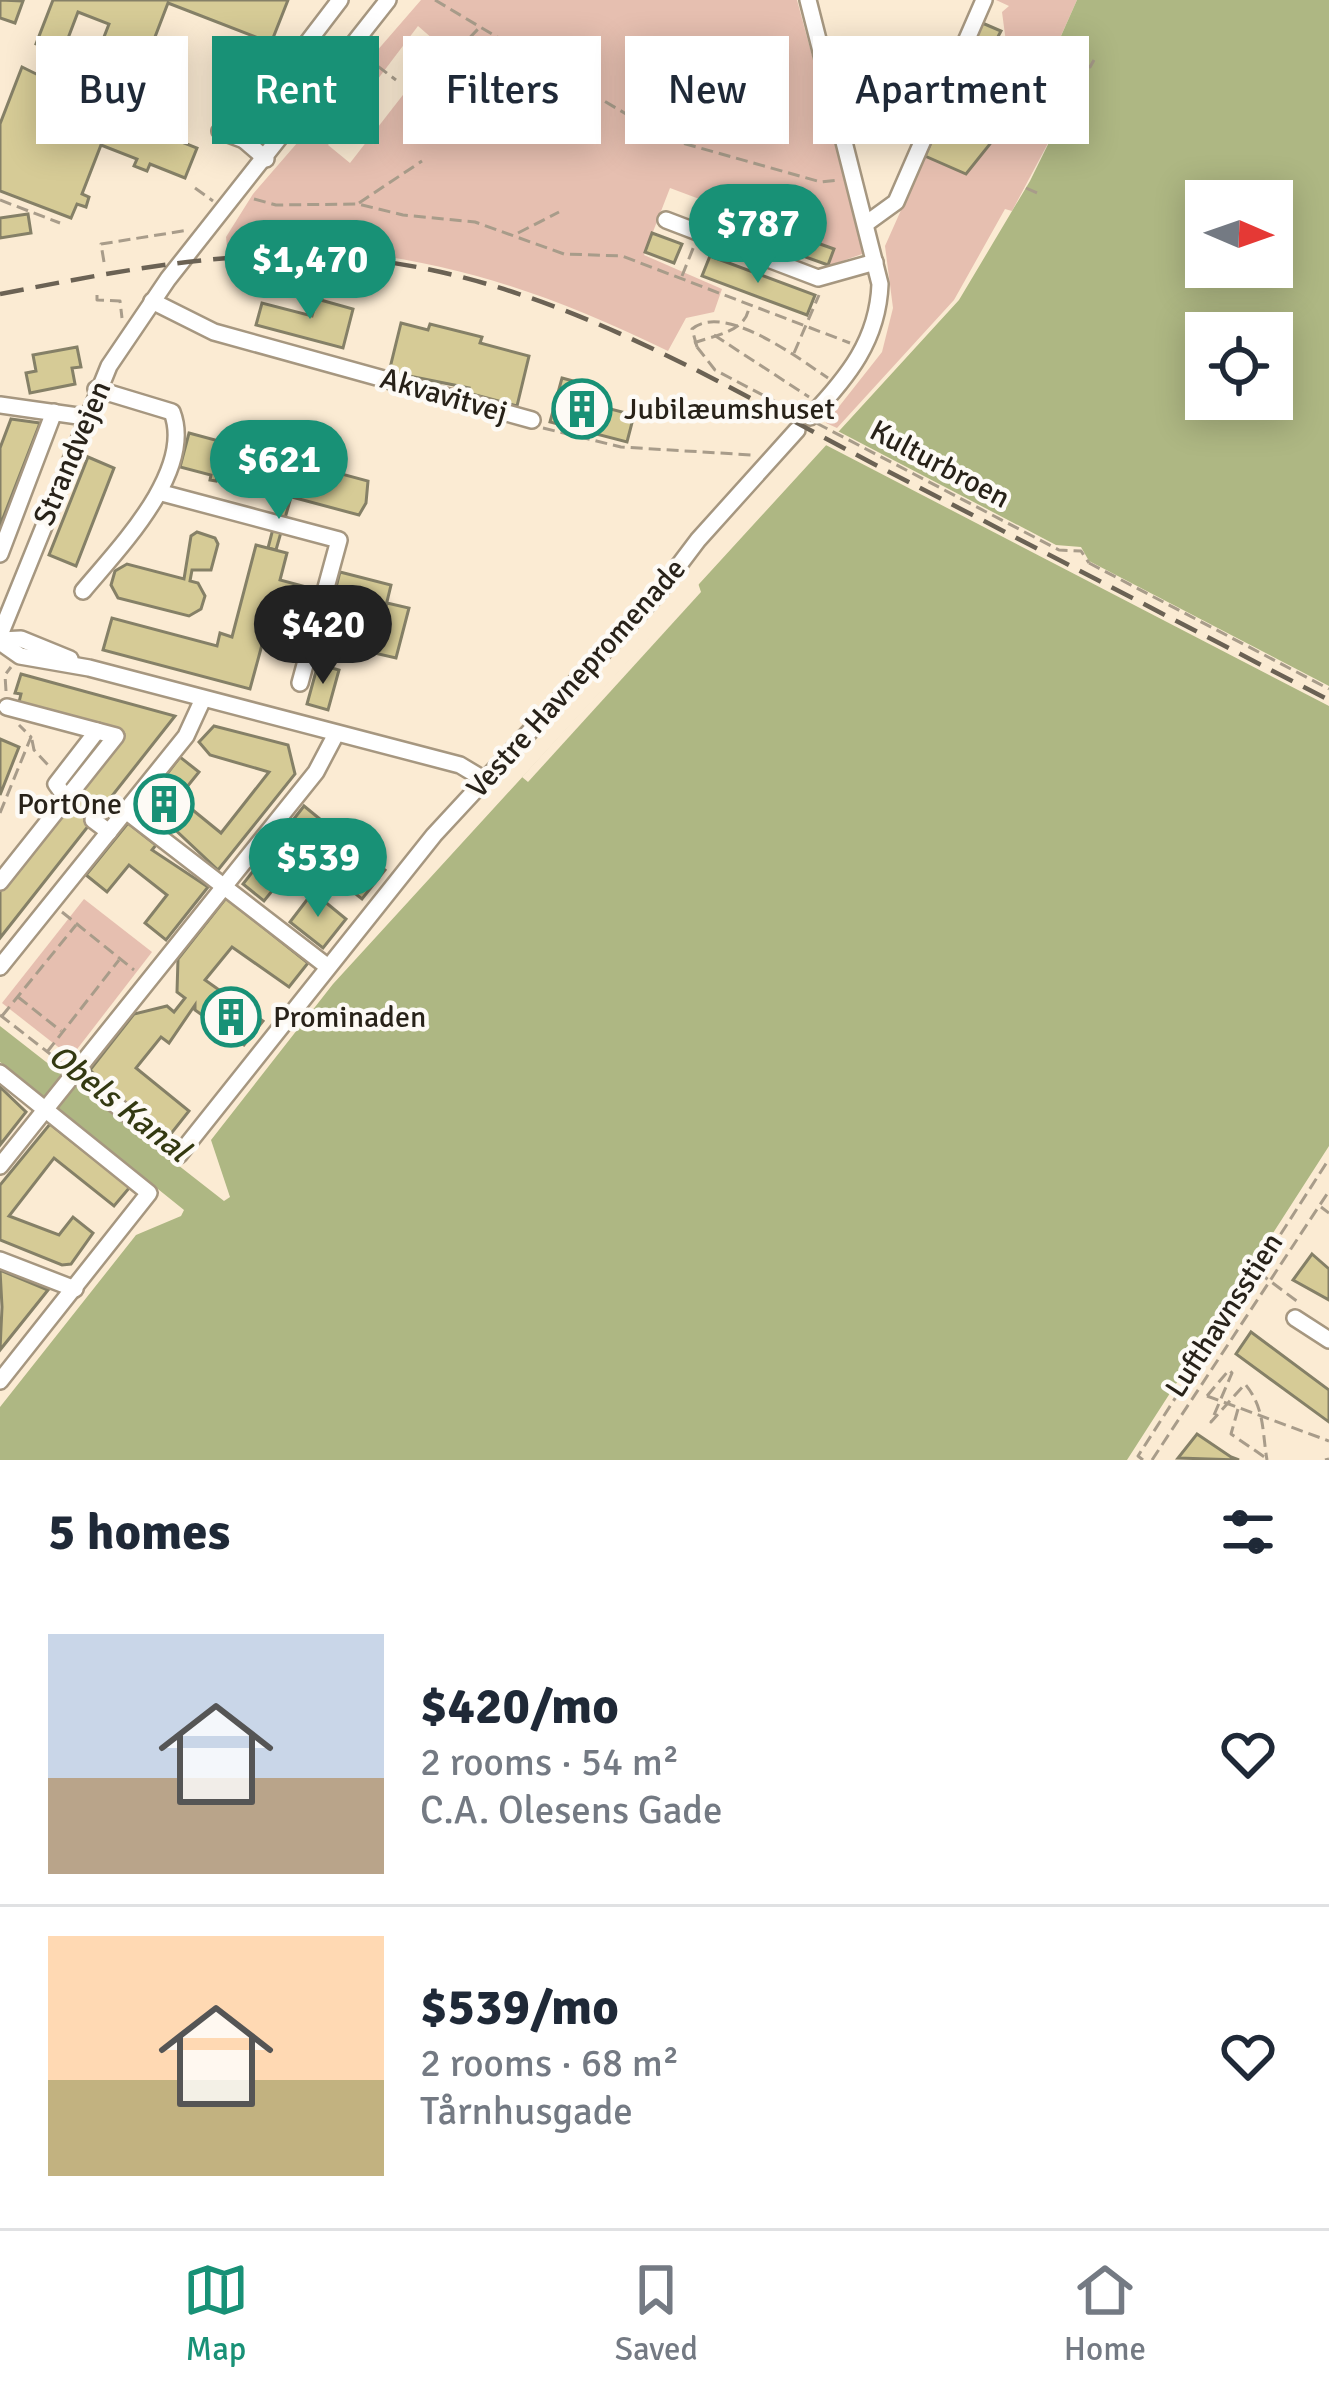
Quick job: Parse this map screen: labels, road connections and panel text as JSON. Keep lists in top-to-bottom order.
{
  "streets": {
    "street": ["Akvavitvej", "Strandvejen", "Vestre Havnepromenade"],
    "path": ["Kulturbroen", "Lufthavnsstien"]
  },
  "crossings": [
    ["Akvavitvej", "Strandvejen"]
  ],
  "water": ["Obels Kanal"],
  "places": {
    "building": ["Jubilæumshuset", "PortOne", "Prominaden"]
  },
  "north": "right",
  "page": {
    "chip": [
      "Buy",
      "Rent",
      "Filters",
      "New",
      "Apartment"
    ],
    "price": [
      "$787",
      "$1,470",
      "$621",
      "$420",
      "$539"
    ],
    "heading": "5 homes",
    "list": [
      {
        "name": "$420/mo",
        "note": "2 rooms · 54 m² · C.A. Olesens Gade"
      },
      {
        "name": "$539/mo",
        "note": "2 rooms · 68 m² · Tårnhusgade"
      }
    ],
    "tabs": ["Map", "Saved", "Home"]
  }
}
